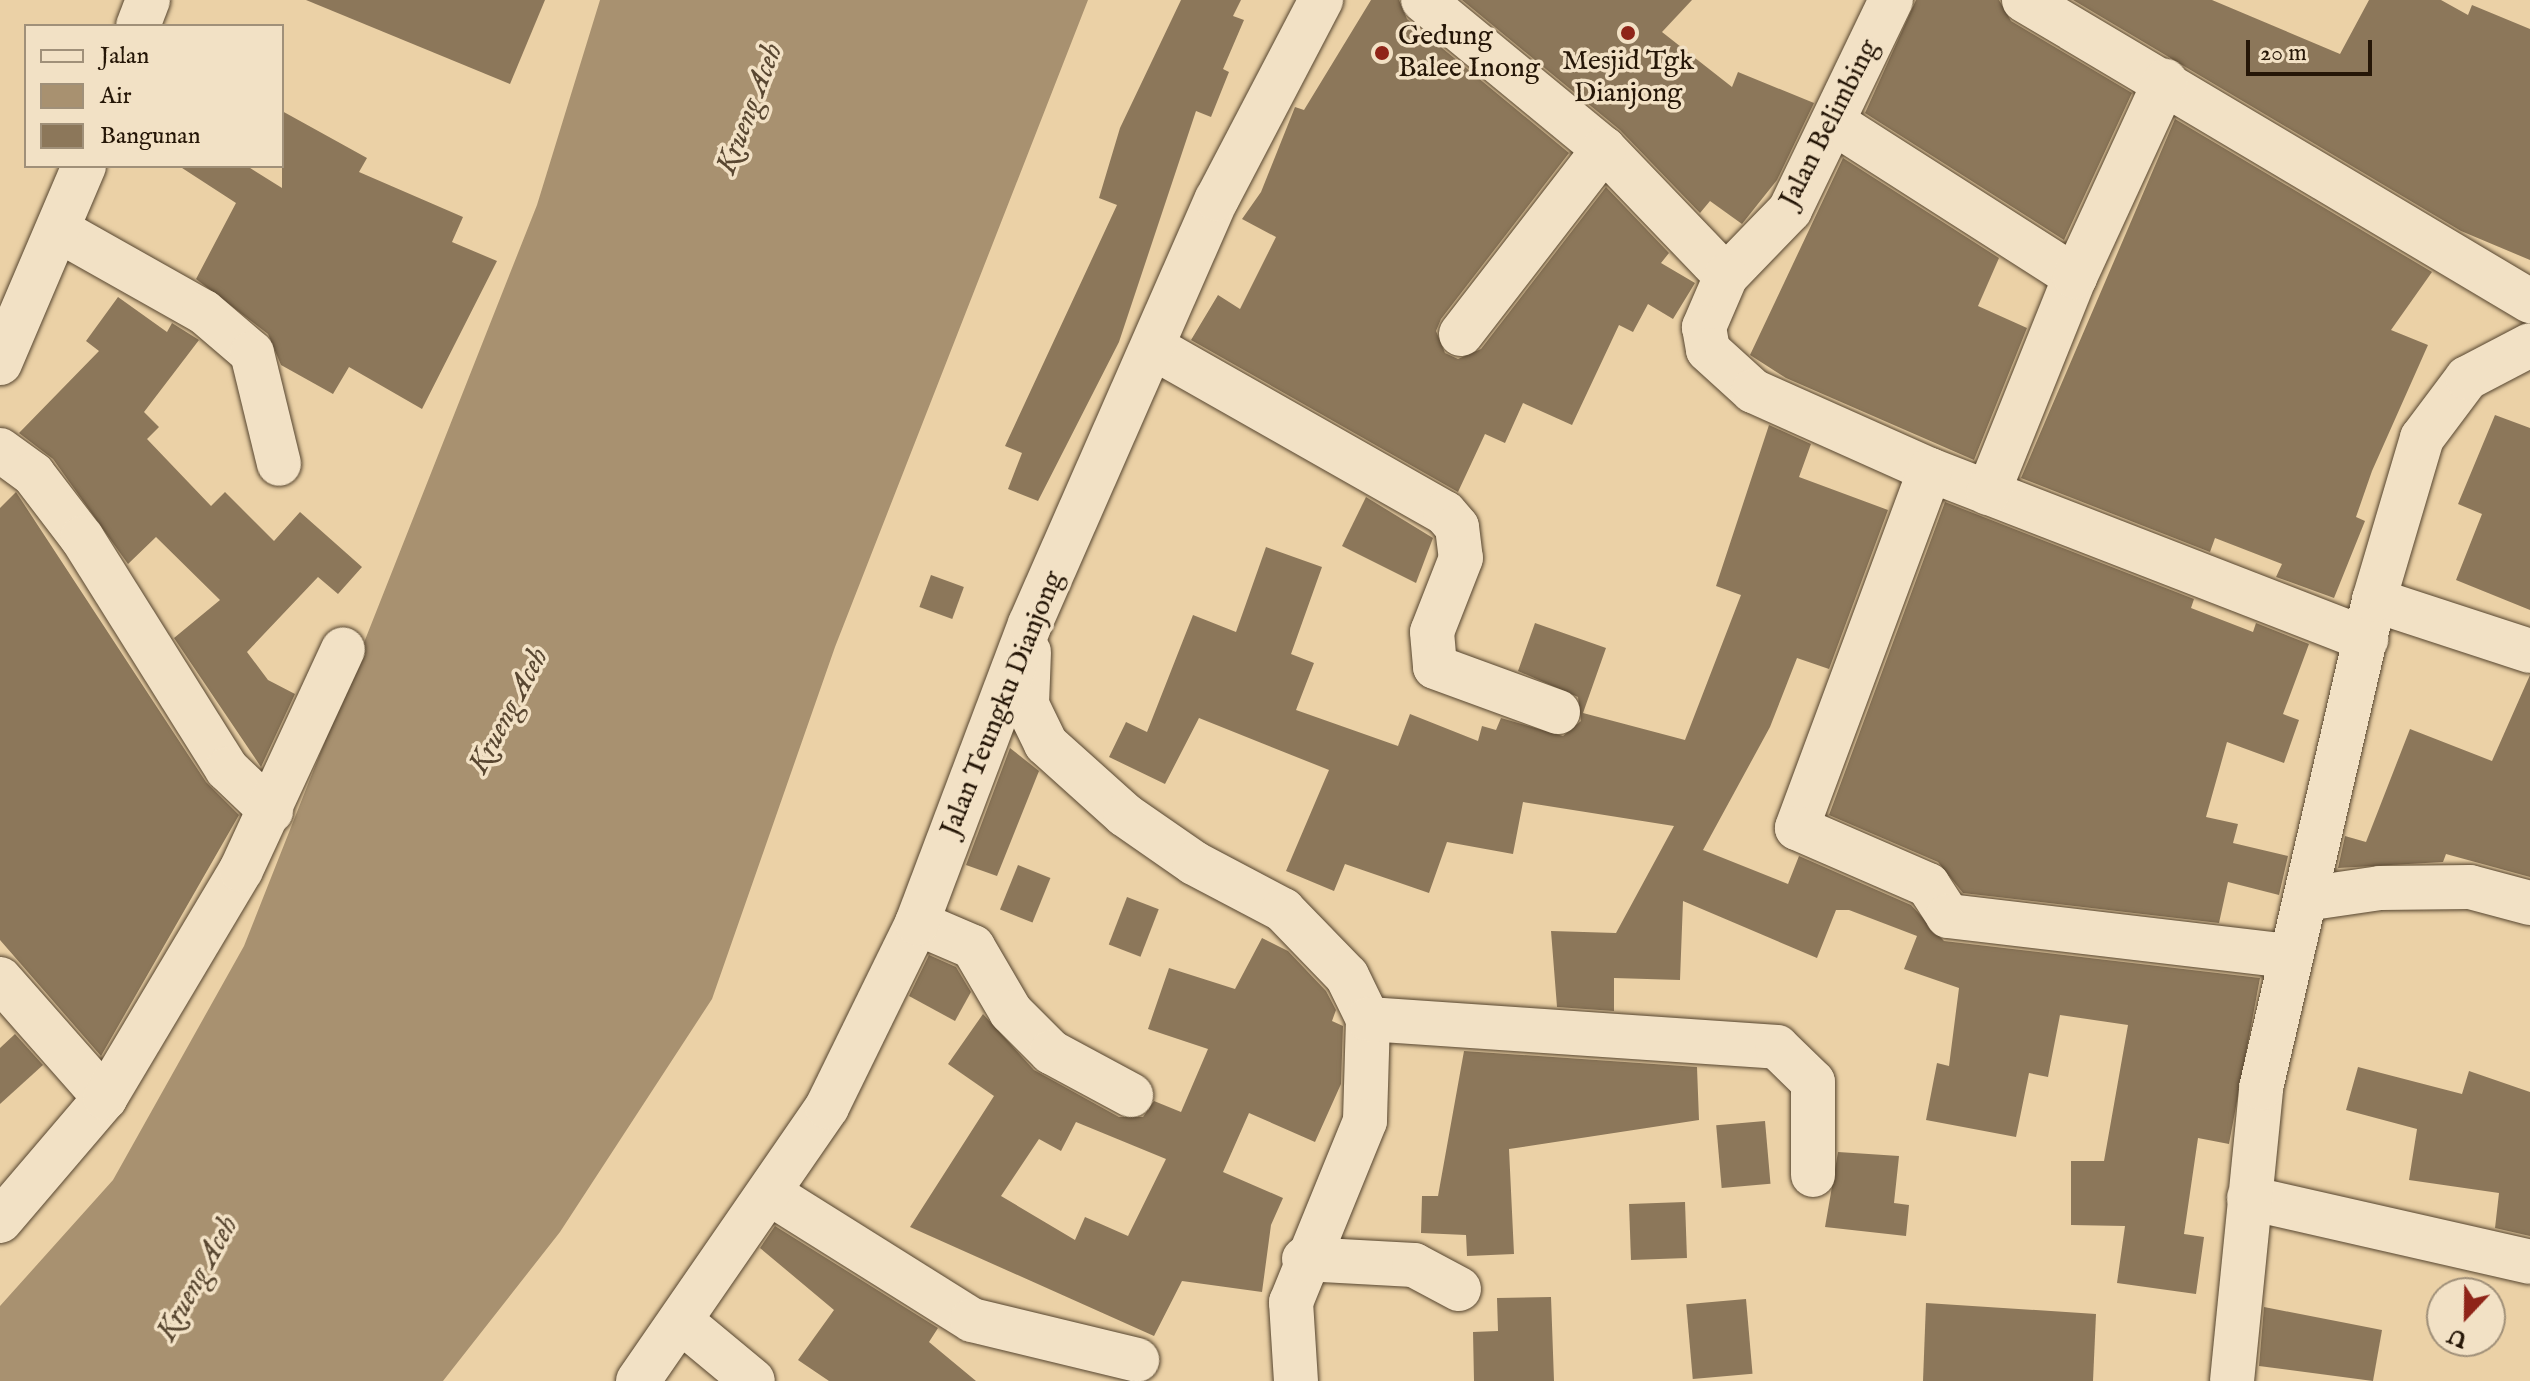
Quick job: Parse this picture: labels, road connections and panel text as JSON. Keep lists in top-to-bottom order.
{
  "streets": {
    "street": ["Jalan Belimbing", "Jalan Teungku Dianjong"]
  },
  "water": ["Krueng Aceh"],
  "places": ["Mesjid Tgk Dianjong", "Gedung Balee Inong"],
  "legend": ["Jalan", "Air", "Bangunan"],
  "scale_bar": "20 m",
  "north": "bottom"
}
